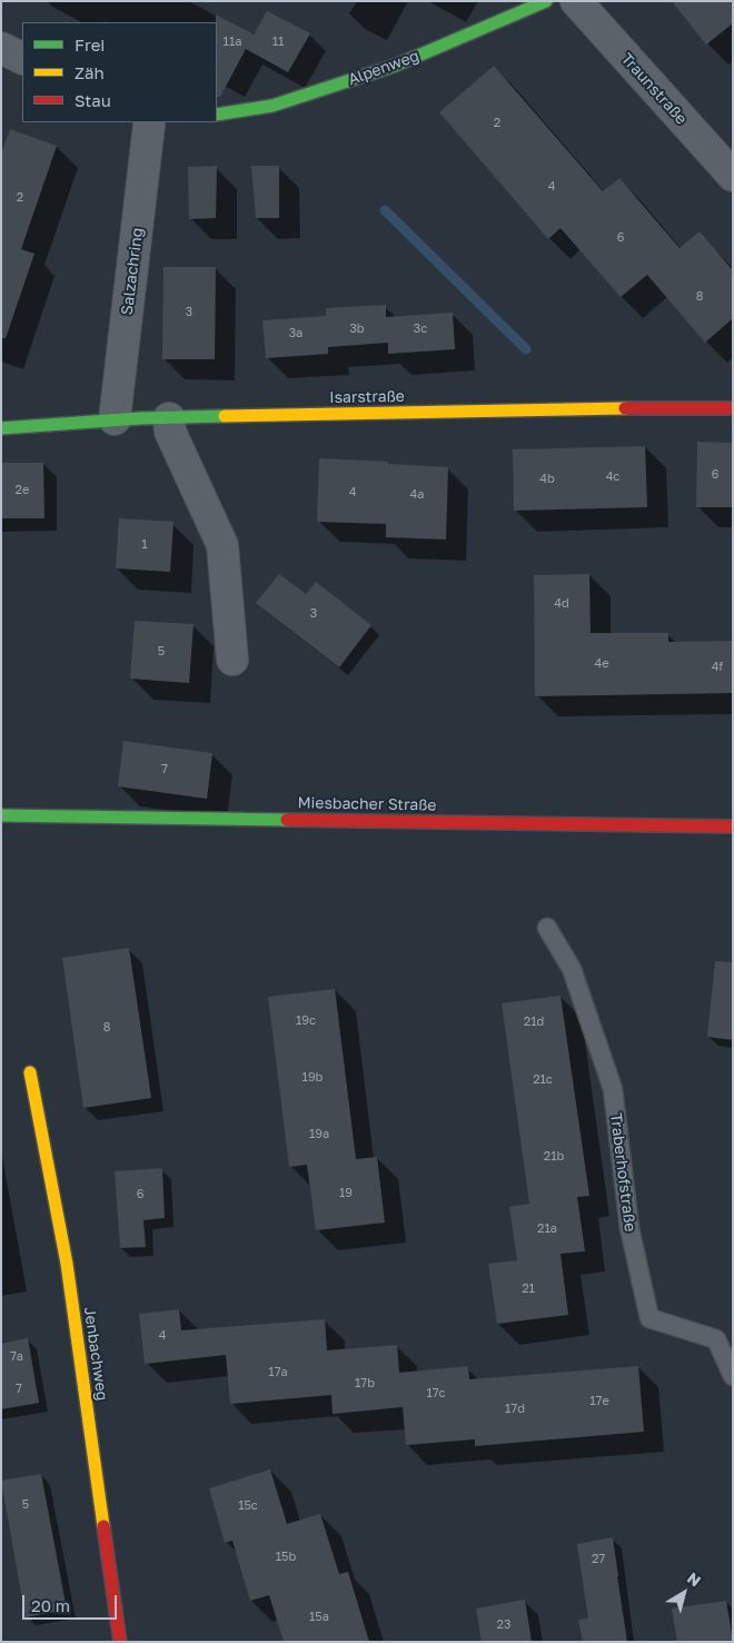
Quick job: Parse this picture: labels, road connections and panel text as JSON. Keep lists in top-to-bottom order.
{
  "streets": {
    "street": [
      "Alpenweg",
      "Traunstraße",
      "Salzachring",
      "Isarstraße",
      "Miesbacher Straße",
      "Jenbachweg"
    ],
    "lane": ["Traberhofstraße"]
  },
  "crossings": [
    ["Salzachring", "Isarstraße"]
  ],
  "house_numbers": [
    "11a",
    "11",
    "2",
    "4",
    "2",
    "6",
    "8",
    "3",
    "3b",
    "3c",
    "3a",
    "6",
    "4c",
    "4b",
    "2e",
    "4",
    "4a",
    "1",
    "4d",
    "3",
    "5",
    "4e",
    "4f",
    "7",
    "19c",
    "21d",
    "8",
    "19b",
    "21c",
    "19a",
    "21b",
    "19",
    "6",
    "21a",
    "21",
    "4",
    "7a",
    "17a",
    "17b",
    "7",
    "17c",
    "17e",
    "17d",
    "5",
    "15c",
    "15b",
    "27",
    "15a",
    "23"
  ],
  "legend": ["Frei", "Zäh", "Stau"],
  "scale_bar": "20 m",
  "north": "top right"
}
